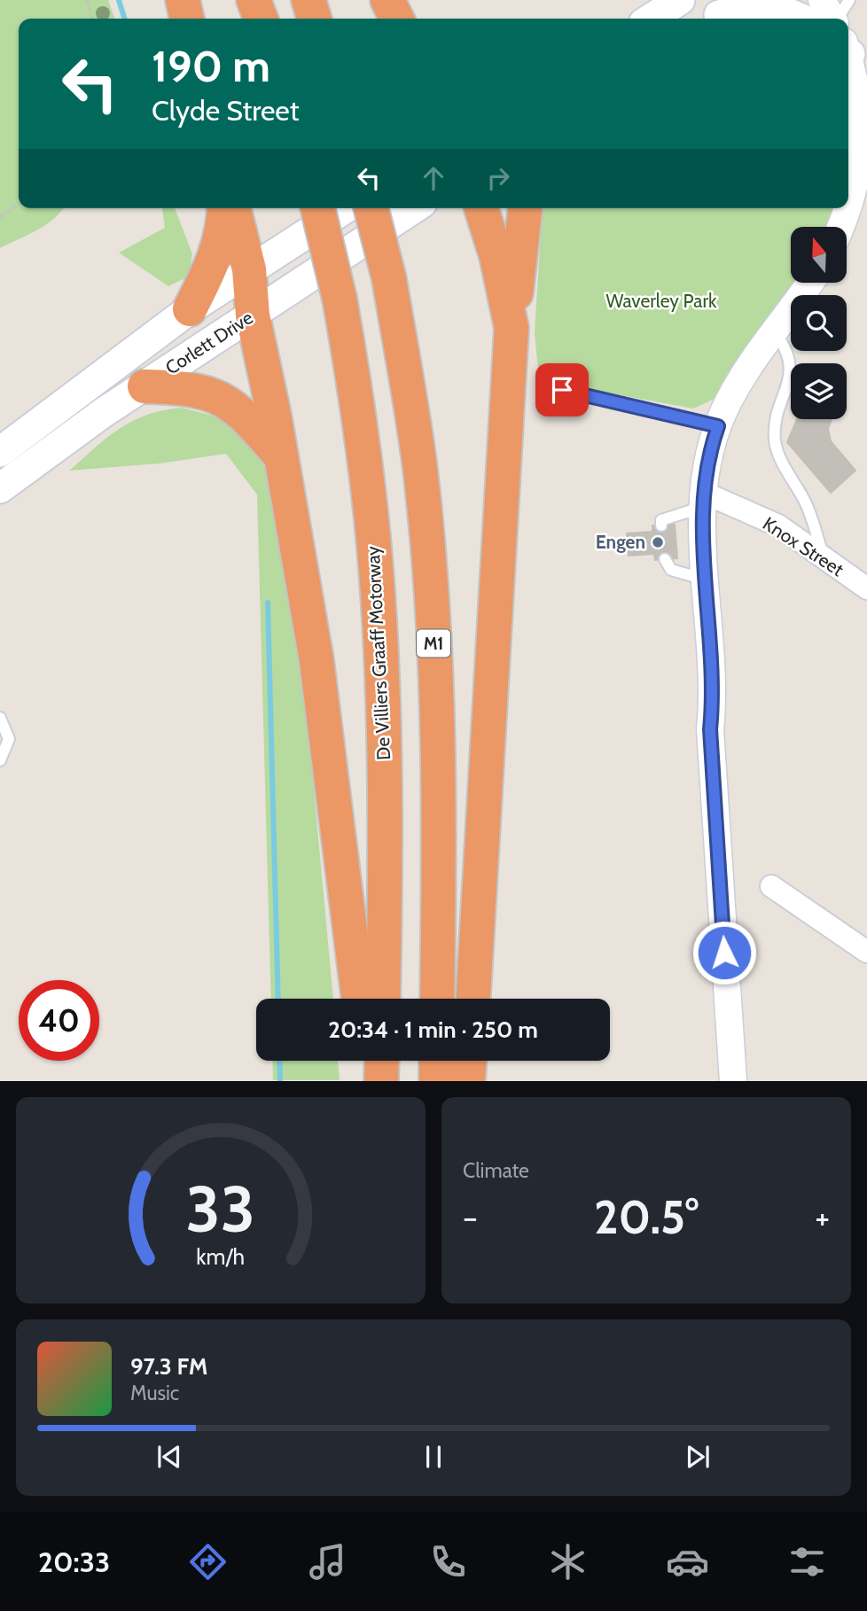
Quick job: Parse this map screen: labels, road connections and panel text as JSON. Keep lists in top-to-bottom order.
{
  "streets": {
    "highway": ["M1", "De Villiers Graaff Motorway"],
    "main road": ["Corlett Drive"],
    "street": ["Knox Street"]
  },
  "parks": ["Waverley Park"],
  "places": ["Engen"],
  "north": "top",
  "page": {
    "turn": ["190 m", "Clyde Street"],
    "limit": "40",
    "trip": "20:34 · 1 min · 250 m",
    "tile": "Climate",
    "heat": ["−", "20.5°", "+"],
    "song": ["97.3 FM", "Music"],
    "tabs": "20:33",
    "gauge": ["33", "km/h"]
  }
}
